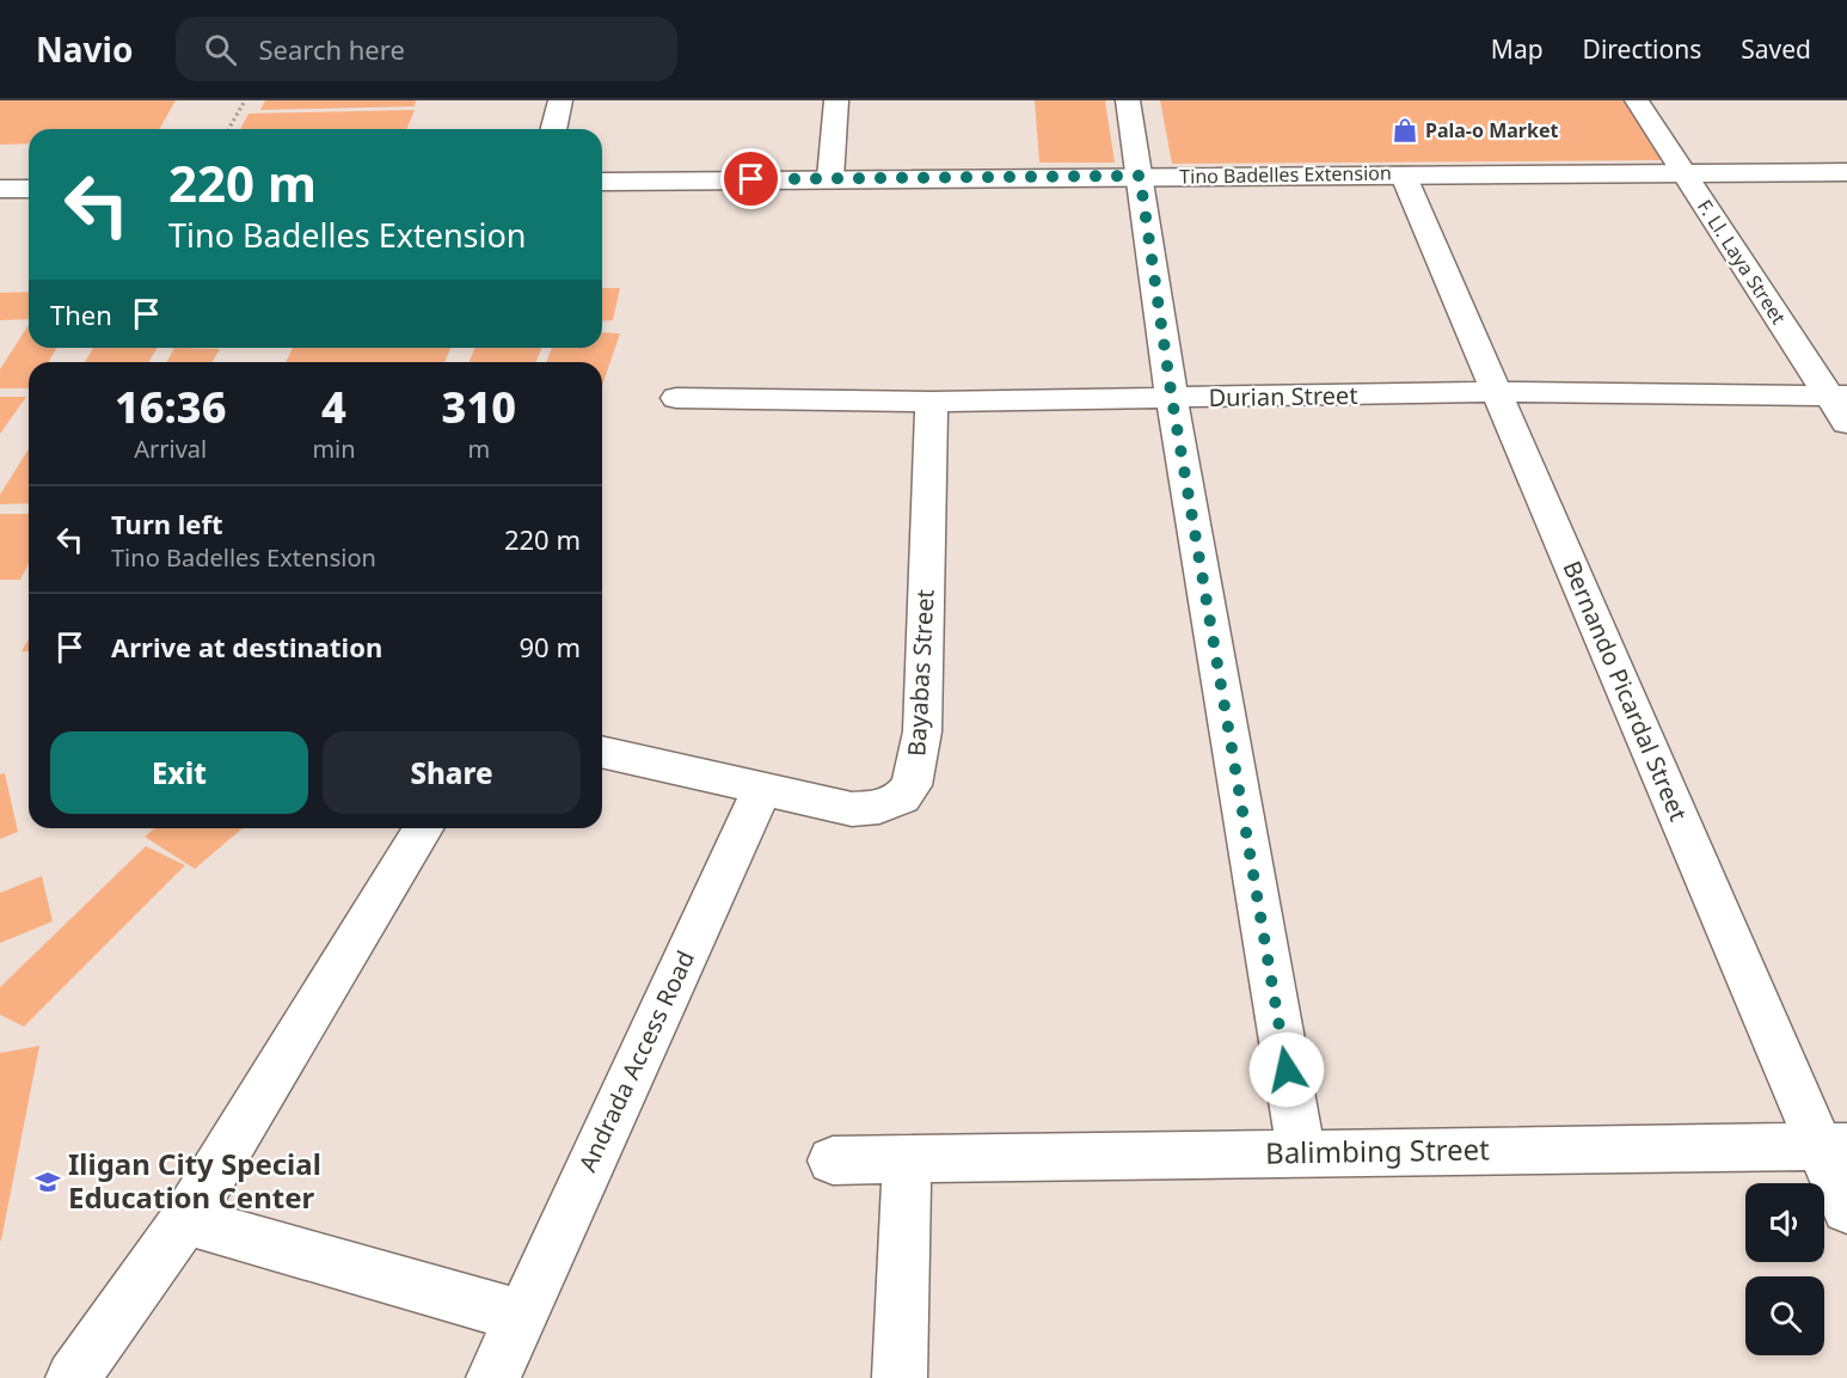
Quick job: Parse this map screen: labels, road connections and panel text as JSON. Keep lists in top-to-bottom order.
{
  "streets": {
    "street": [
      "Tino Badelles Extension",
      "F. Ll. Laya Street",
      "Durian Street",
      "Bayabas Street",
      "Bernando Picardal Street",
      "Andrada Access Road",
      "Balimbing Street"
    ]
  },
  "crossings": [
    ["Tino Badelles Extension", "F. Ll. Laya Street"],
    ["Tino Badelles Extension", "Bernando Picardal Street"],
    ["F. Ll. Laya Street", "Durian Street"],
    ["Durian Street", "Bayabas Street"],
    ["Durian Street", "Bernando Picardal Street"],
    ["Bernando Picardal Street", "Balimbing Street"]
  ],
  "places": {
    "shop": ["Pala-o Market"],
    "school or university": ["Iligan City Special Education Center"]
  },
  "page": {
    "header": "Navio",
    "search": "Search here",
    "nav": ["Map", "Directions", "Saved"],
    "turn": ["220 m", "Tino Badelles Extension"],
    "then": "Then",
    "eta": [
      "16:36",
      "Arrival",
      "4",
      "min",
      "310",
      "m"
    ],
    "list": [
      {
        "name": "Turn left",
        "note": "Tino Badelles Extension",
        "value": "220 m"
      },
      {
        "name": "Arrive at destination",
        "value": "90 m"
      }
    ],
    "buttons": ["Exit", "Share"]
  }
}
